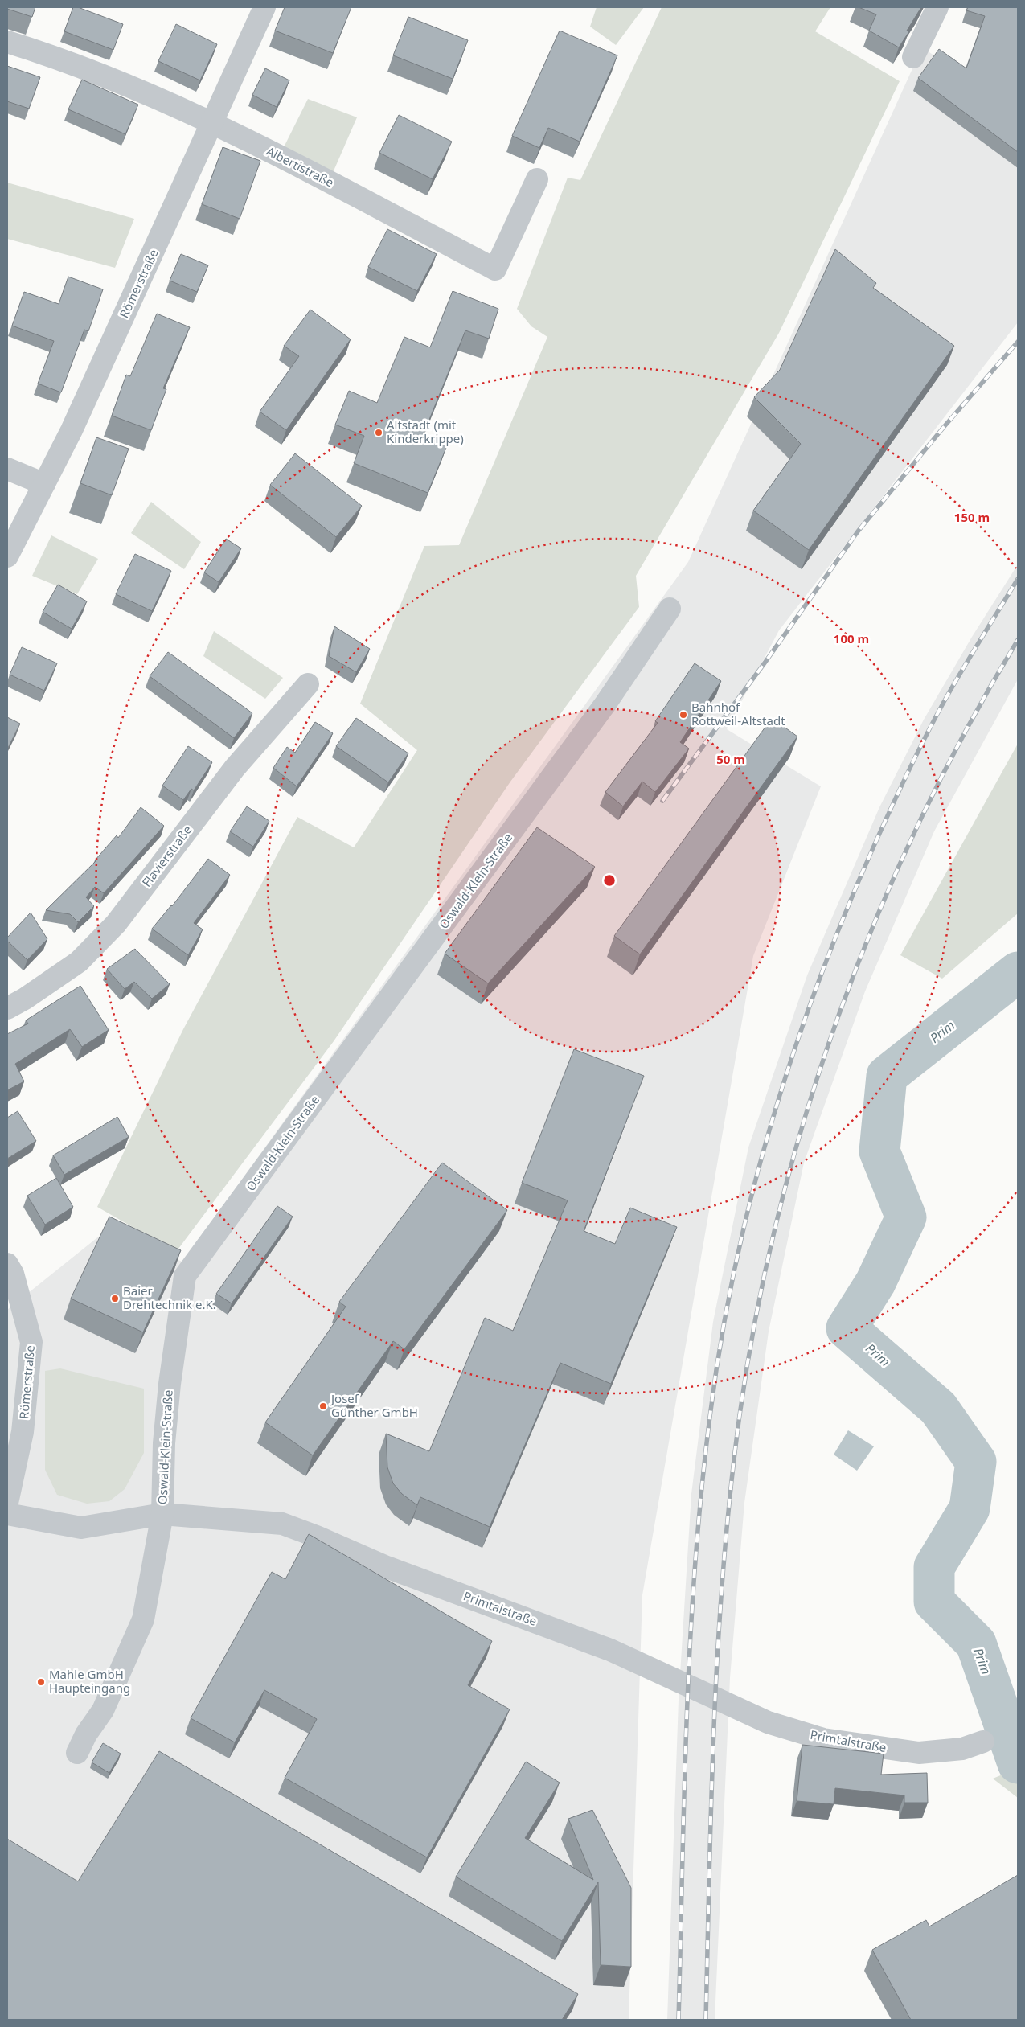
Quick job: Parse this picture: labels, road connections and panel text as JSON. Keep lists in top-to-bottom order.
{
  "streets": {
    "street": [
      "Albertistraße",
      "Römerstraße",
      "Flavierstraße",
      "Oswald-Klein-Straße",
      "Primtalstraße"
    ]
  },
  "crossings": [
    ["Albertistraße", "Römerstraße"],
    ["Oswald-Klein-Straße", "Primtalstraße"]
  ],
  "water": ["Prim"],
  "places": [
    "Altstadt (mit Kinderkrippe)",
    "Bahnhof Rottweil-Altstadt",
    "Baier Drehtechnik e.K.",
    "Josef Günther GmbH",
    "Mahle GmbH Haupteingang"
  ],
  "rings": ["150 m", "100 m", "50 m"]
}
